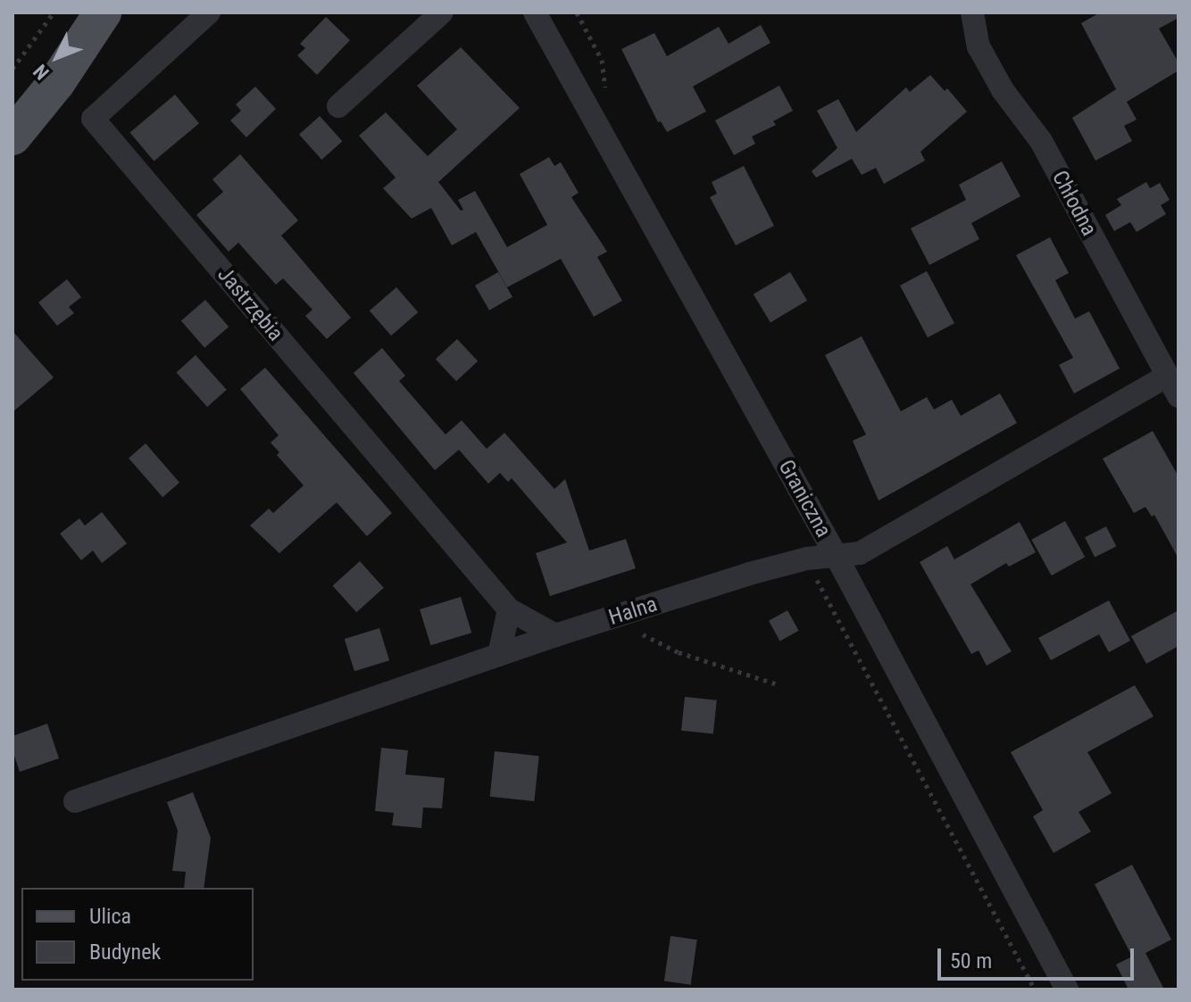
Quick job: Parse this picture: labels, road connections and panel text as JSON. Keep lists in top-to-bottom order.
{
  "streets": {
    "street": [
      "Chłodna",
      "Jastrzębia",
      "Graniczna",
      "Halna"
    ]
  },
  "crossings": [
    ["Chłodna", "Halna"],
    ["Jastrzębia", "Halna"],
    ["Graniczna", "Halna"]
  ],
  "legend": ["Ulica", "Budynek"],
  "scale_bar": "50 m",
  "north": "bottom left"
}
